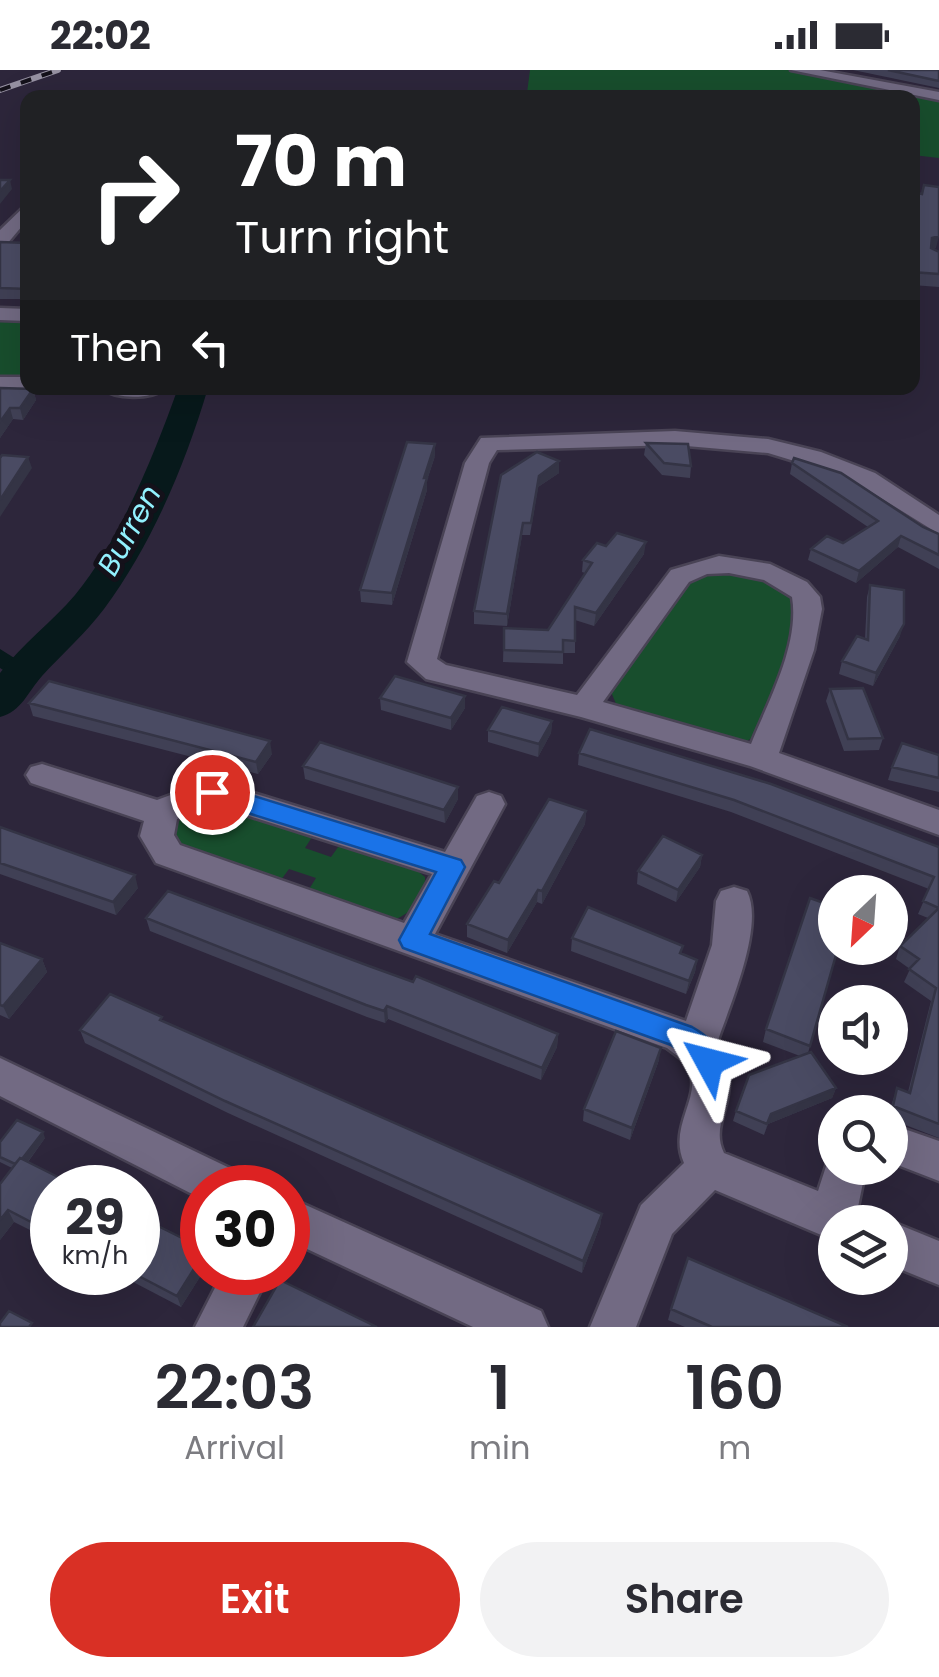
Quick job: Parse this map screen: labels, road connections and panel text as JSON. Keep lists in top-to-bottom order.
{
  "water": ["Burren"],
  "north": "bottom left",
  "page": {
    "status": "22:02",
    "turn": ["70 m", "Turn right"],
    "then": "Then",
    "speed": "29 km/h",
    "limit": "30",
    "eta": [
      "22:03",
      "Arrival",
      "1",
      "min",
      "160",
      "m"
    ],
    "buttons": ["Exit", "Share"]
  }
}
